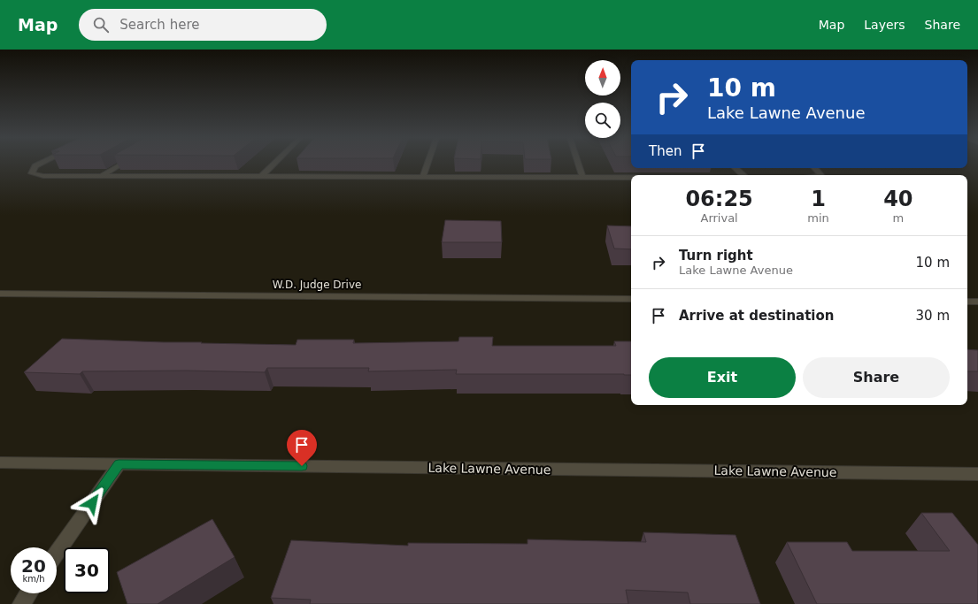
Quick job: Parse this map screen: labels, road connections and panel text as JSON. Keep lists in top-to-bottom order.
{
  "streets": {
    "street": ["W.D. Judge Drive", "Lake Lawne Avenue"]
  },
  "north": "top",
  "page": {
    "header": "Map",
    "search": "Search here",
    "nav": ["Map", "Layers", "Share"],
    "turn": ["10 m", "Lake Lawne Avenue"],
    "then": "Then",
    "eta": [
      "06:25",
      "Arrival",
      "1",
      "min",
      "40",
      "m"
    ],
    "list": [
      {
        "name": "Turn right",
        "note": "Lake Lawne Avenue",
        "value": "10 m"
      },
      {
        "name": "Arrive at destination",
        "value": "30 m"
      }
    ],
    "buttons": ["Exit", "Share"],
    "speed": "20 km/h",
    "limit": "30"
  }
}
